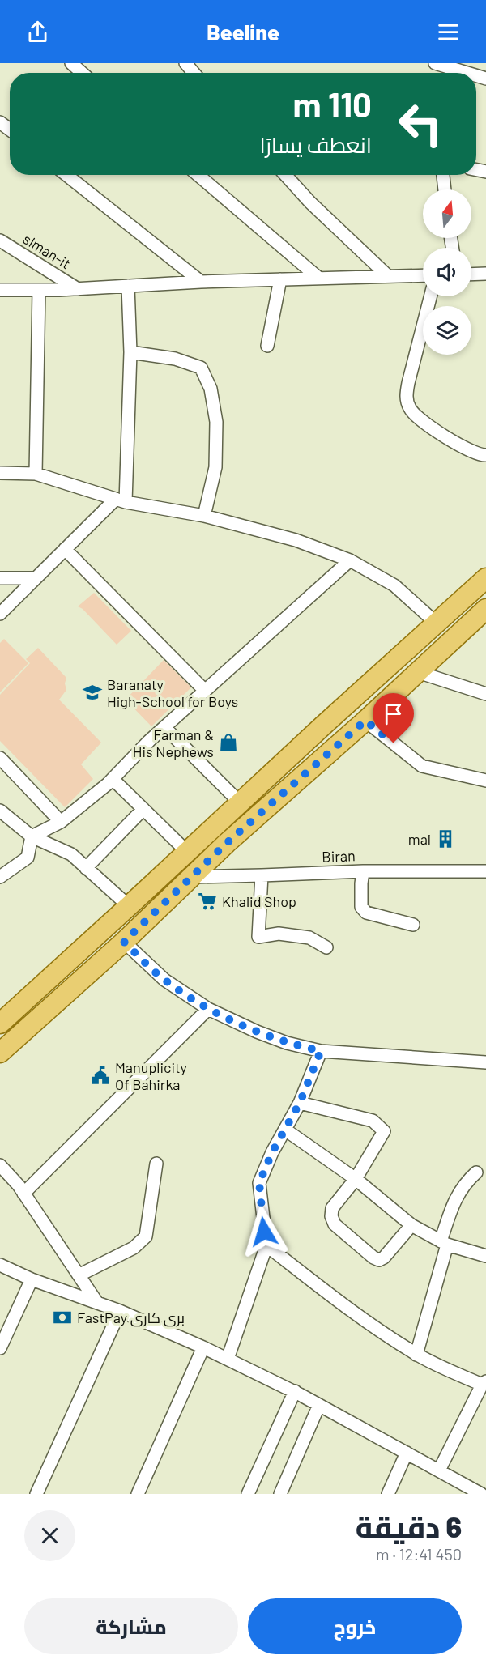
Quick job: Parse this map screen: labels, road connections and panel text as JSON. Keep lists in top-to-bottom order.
{
  "streets": {
    "street": ["slman-it", "Biran"]
  },
  "places": {
    "school or university": ["Baranaty High-School for Boys"],
    "shop": ["Farman & His Nephews"],
    "building": ["mal"],
    "supermarket": ["Khalid Shop"],
    "public building": ["Manuplicity Of Bahirka"],
    "bank": ["FastPay بری كاری"]
  },
  "north": "top",
  "page": {
    "header": "Beeline",
    "turn": ["110 m", "انعطف يسارًا"],
    "heading": ["6 دقيقة", "450 m · 12:41"],
    "buttons": ["خروج", "مشاركة"]
  }
}
